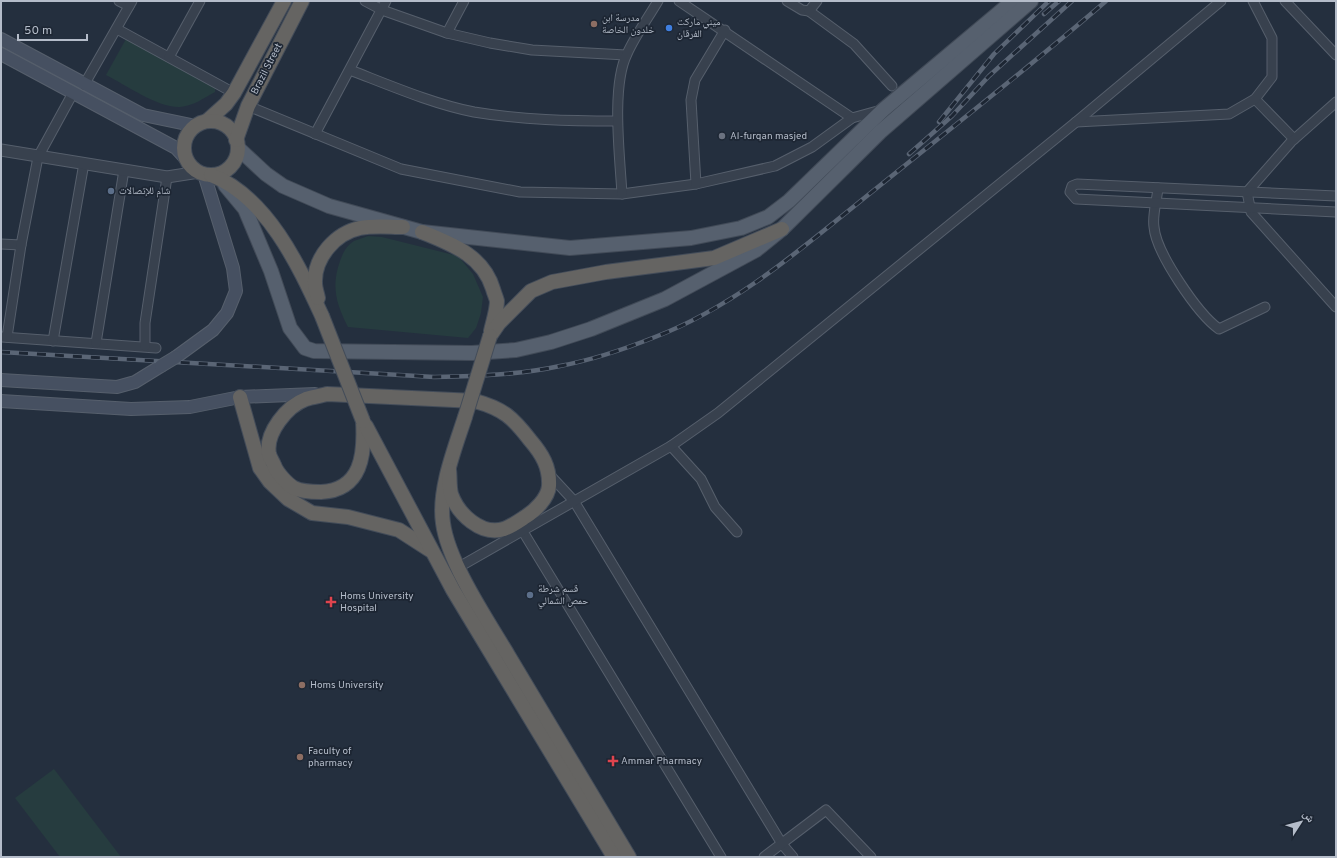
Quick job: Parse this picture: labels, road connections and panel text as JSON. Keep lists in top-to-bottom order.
{
  "streets": {
    "highway": ["Brazil Street"]
  },
  "places": {
    "other": [
      "مدرسة ابن خلدون الخاصة",
      "ميني ماركت الفرقان",
      "Al-furqan masjed",
      "شام للإتصالات",
      "قسم شرطة حمص الشمالي",
      "Homs University",
      "Faculty of pharmacy"
    ],
    "health": ["Homs University Hospital", "Ammar Pharmacy"]
  },
  "scale_bar": "50 m",
  "north": "top right"
}
